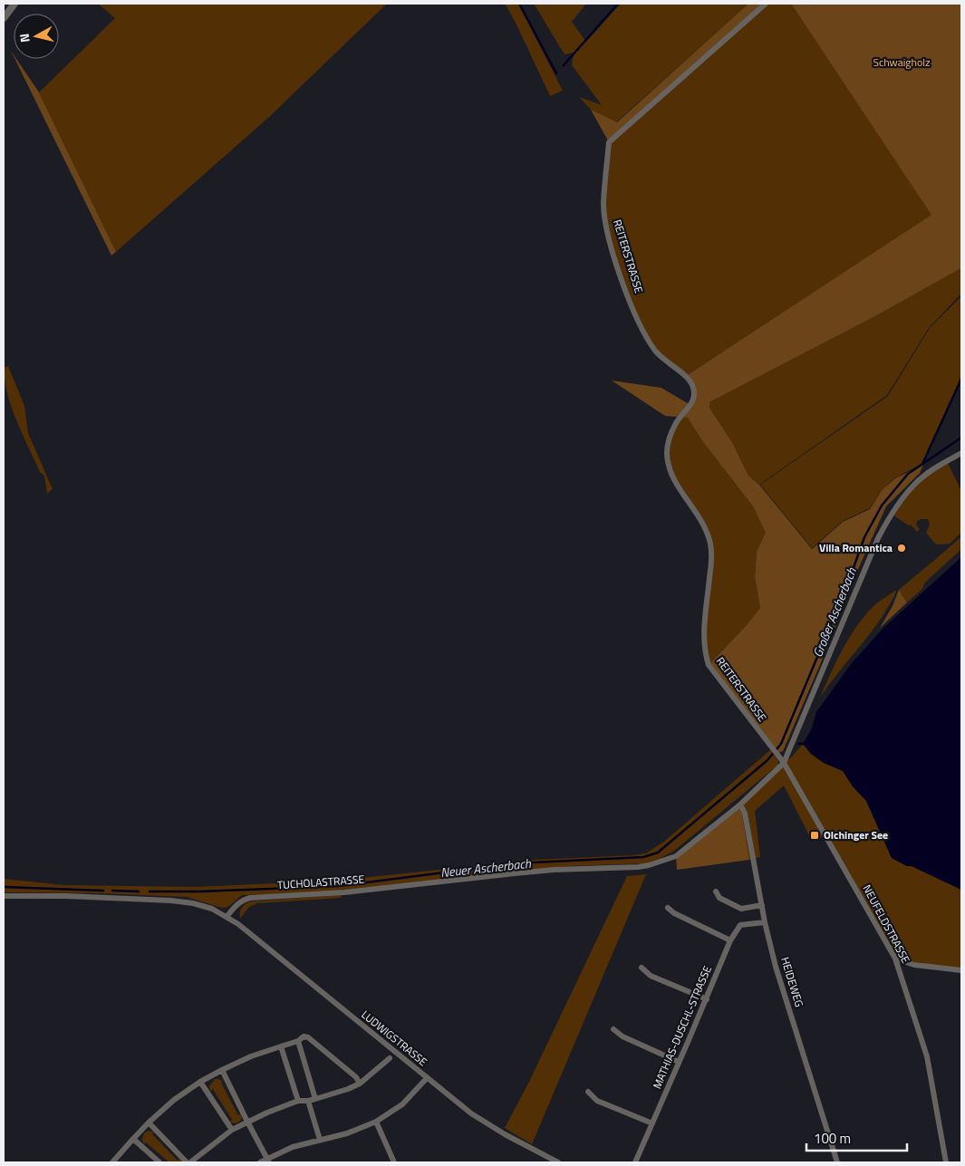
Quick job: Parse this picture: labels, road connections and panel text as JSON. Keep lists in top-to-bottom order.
{
  "streets": {
    "street": [
      "REITERSTRASSE",
      "TUCHOLASTRASSE",
      "NEUFELDSTRASSE",
      "HEIDEWEG",
      "MATHIAS-DUSCHL-STRASSE",
      "LUDWIGSTRASSE"
    ]
  },
  "crossings": [
    ["REITERSTRASSE", "TUCHOLASTRASSE"],
    ["REITERSTRASSE", "NEUFELDSTRASSE"],
    ["TUCHOLASTRASSE", "NEUFELDSTRASSE"],
    ["TUCHOLASTRASSE", "HEIDEWEG"],
    ["TUCHOLASTRASSE", "LUDWIGSTRASSE"],
    ["HEIDEWEG", "MATHIAS-DUSCHL-STRASSE"]
  ],
  "water": ["Großer Ascherbach", "Neuer Ascherbach"],
  "parks": ["Schwaigholz"],
  "places": {
    "other": ["Villa Romantica"],
    "transit": ["Olchinger See"]
  },
  "scale_bar": "100 m",
  "north": "left"
}
